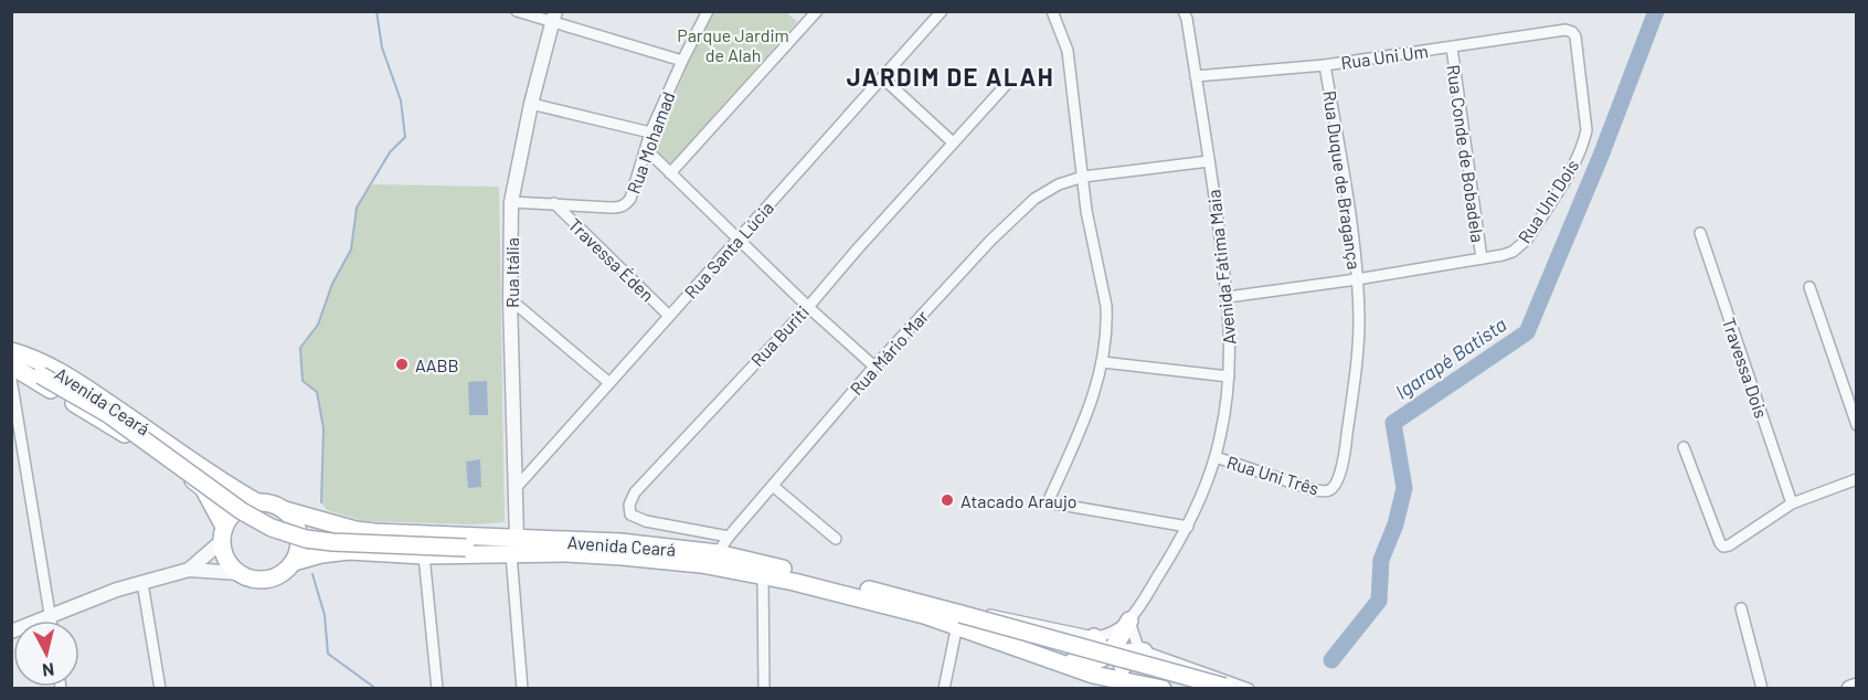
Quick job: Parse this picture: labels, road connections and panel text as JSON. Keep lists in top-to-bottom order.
{
  "streets": {
    "main road": ["Avenida Ceará"],
    "street": [
      "Rua Uni Um",
      "Rua Mohamad",
      "Rua Conde de Bobadela",
      "Rua Duque de Bragança",
      "Rua Uni Dois",
      "Rua Santa Lúcia",
      "Travessa Éden",
      "Avenida Fátima Maia",
      "Rua Itália",
      "Rua Buriti",
      "Rua Mário Mar",
      "Travessa Dois",
      "Rua Uni Três"
    ]
  },
  "crossings": [
    ["Rua Uni Um", "Rua Conde de Bobadela"],
    ["Rua Uni Um", "Rua Duque de Bragança"],
    ["Rua Uni Um", "Rua Uni Dois"],
    ["Rua Uni Um", "Avenida Fátima Maia"],
    ["Rua Mohamad", "Travessa Éden"],
    ["Rua Mohamad", "Rua Itália"],
    ["Rua Conde de Bobadela", "Rua Uni Dois"],
    ["Rua Duque de Bragança", "Rua Uni Dois"],
    ["Rua Duque de Bragança", "Rua Uni Três"],
    ["Rua Santa Lúcia", "Travessa Éden"],
    ["Rua Santa Lúcia", "Rua Itália"],
    ["Avenida Fátima Maia", "Rua Uni Três"],
    ["Rua Itália", "Avenida Ceará"],
    ["Rua Buriti", "Rua Mário Mar"],
    ["Rua Mário Mar", "Avenida Ceará"]
  ],
  "districts": ["JARDIM DE ALAH"],
  "water": ["Igarapé Batista"],
  "parks": ["Parque Jardim de Alah"],
  "places": ["AABB", "Atacado Araujo"],
  "north": "bottom"
}
